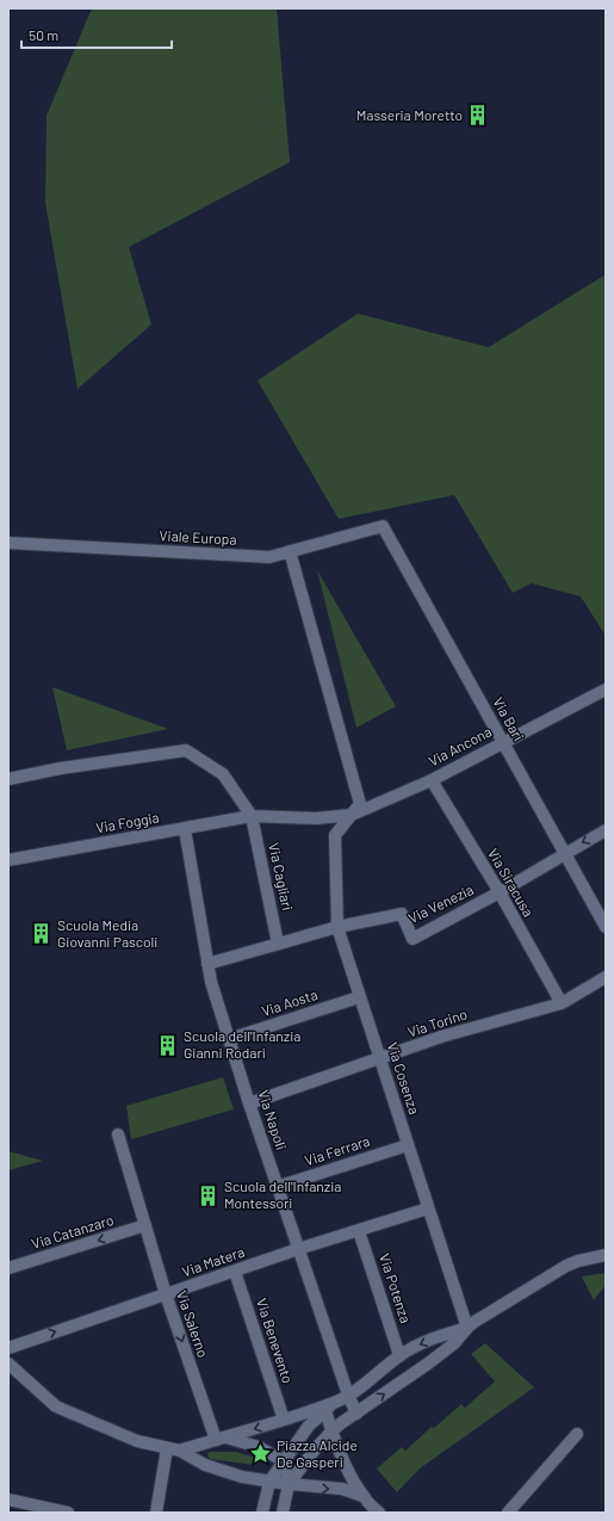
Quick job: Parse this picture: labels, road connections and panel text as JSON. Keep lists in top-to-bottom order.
{
  "streets": {
    "street": [
      "Viale Europa",
      "Via Bari",
      "Via Ancona",
      "Via Foggia",
      "Via Cagliari",
      "Via Siracusa",
      "Via Venezia",
      "Via Aosta",
      "Via Torino",
      "Via Cosenza",
      "Via Napoli",
      "Via Ferrara",
      "Via Catanzaro",
      "Via Matera",
      "Via Potenza",
      "Via Salerno",
      "Via Benevento"
    ]
  },
  "crossings": [
    ["Viale Europa", "Via Bari"],
    ["Via Bari", "Via Ancona"],
    ["Via Bari", "Via Venezia"],
    ["Via Ancona", "Via Foggia"],
    ["Via Ancona", "Via Siracusa"],
    ["Via Foggia", "Via Cagliari"],
    ["Via Foggia", "Via Napoli"],
    ["Via Cagliari", "Via Venezia"],
    ["Via Siracusa", "Via Venezia"],
    ["Via Siracusa", "Via Torino"],
    ["Via Venezia", "Via Cosenza"],
    ["Via Venezia", "Via Napoli"],
    ["Via Aosta", "Via Cosenza"],
    ["Via Aosta", "Via Napoli"],
    ["Via Torino", "Via Cosenza"],
    ["Via Torino", "Via Napoli"],
    ["Via Cosenza", "Via Ferrara"],
    ["Via Cosenza", "Via Matera"],
    ["Via Napoli", "Via Ferrara"],
    ["Via Napoli", "Via Matera"],
    ["Via Catanzaro", "Via Salerno"],
    ["Via Matera", "Via Potenza"],
    ["Via Matera", "Via Salerno"],
    ["Via Matera", "Via Benevento"]
  ],
  "one_way": ["Via Catanzaro", "Via Matera", "Via Salerno"],
  "places": {
    "building": [
      "Masseria Moretto",
      "Scuola Media Giovanni Pascoli",
      "Scuola dell'Infanzia Gianni Rodari",
      "Scuola dell'Infanzia Montessori"
    ],
    "place": ["Piazza Alcide De Gasperi"]
  },
  "scale_bar": "50 m"
}
